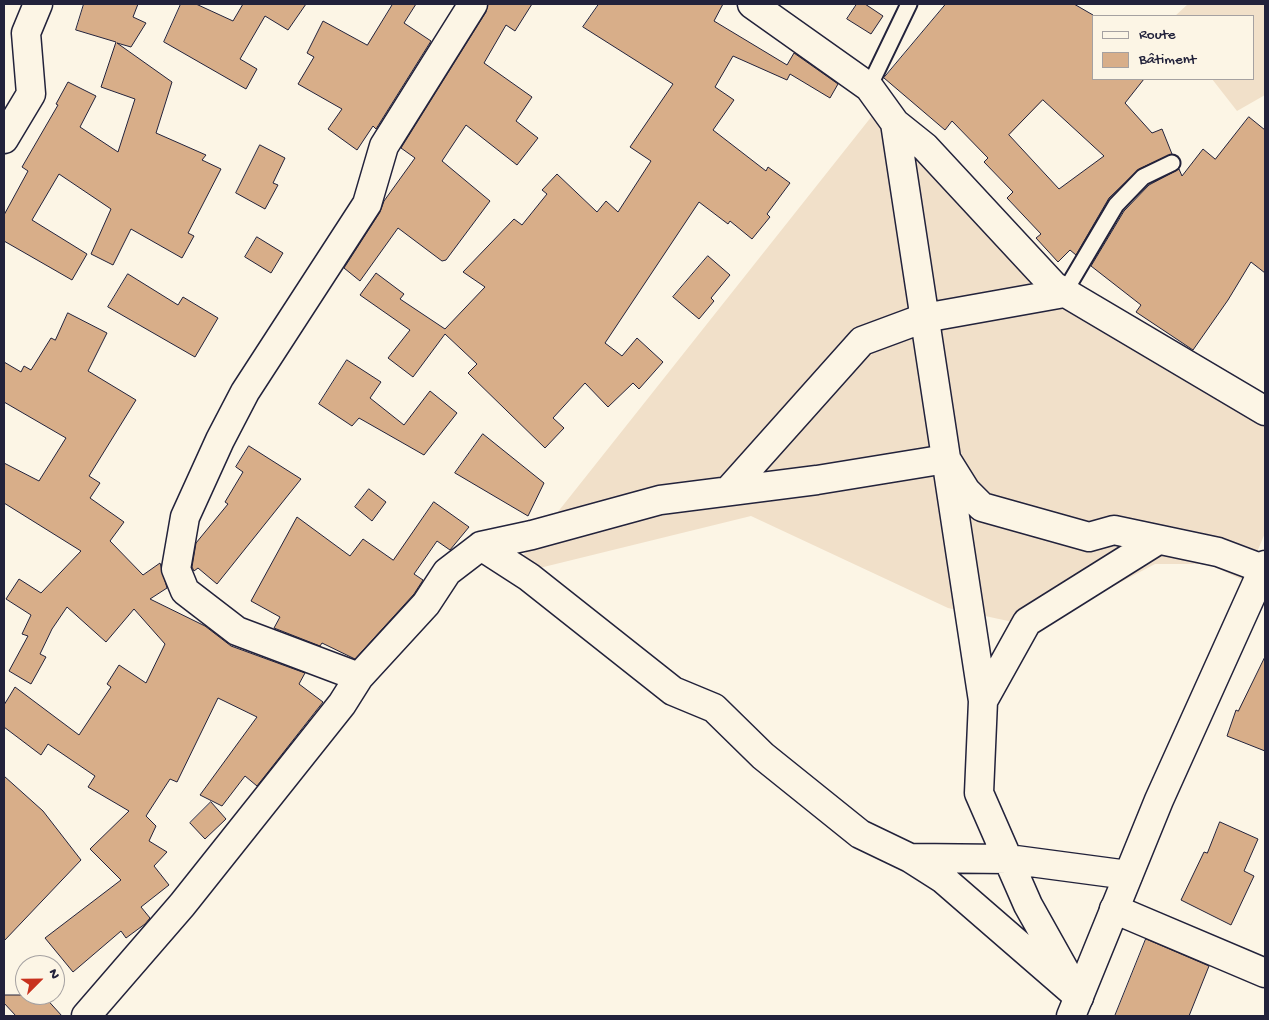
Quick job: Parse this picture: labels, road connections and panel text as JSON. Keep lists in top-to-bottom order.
{
  "legend": ["Route", "Bâtiment"],
  "north": "top right"
}
